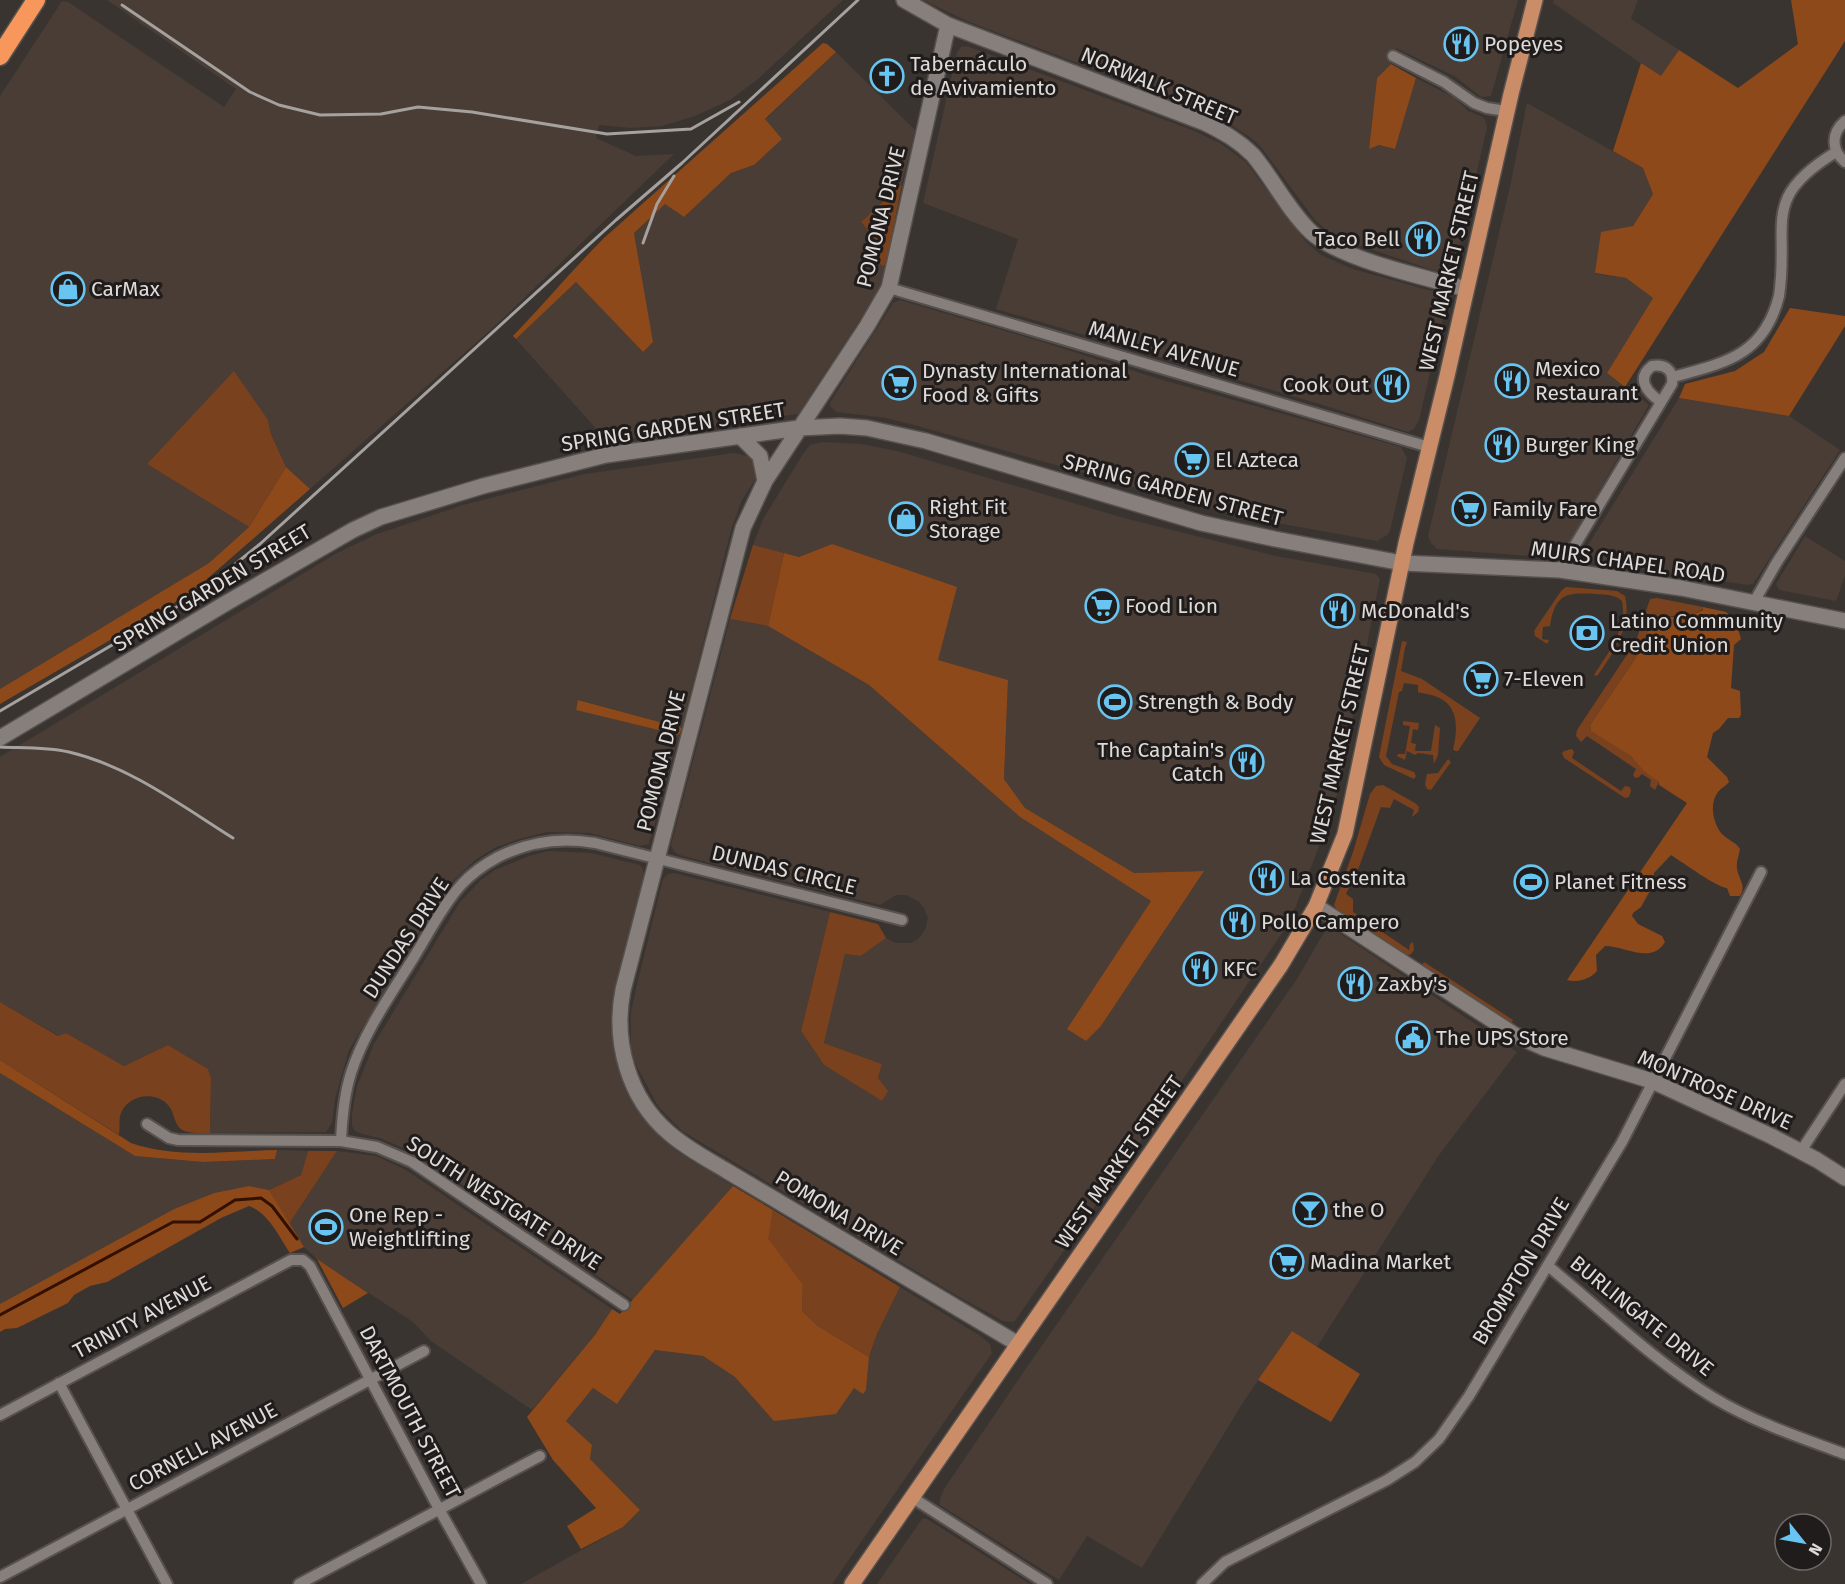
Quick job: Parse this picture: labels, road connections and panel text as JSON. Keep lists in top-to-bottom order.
{
  "streets": {
    "main road": ["WEST MARKET STREET"],
    "street": [
      "NORWALK STREET",
      "POMONA DRIVE",
      "MANLEY AVENUE",
      "SPRING GARDEN STREET",
      "MUIRS CHAPEL ROAD",
      "DUNDAS CIRCLE",
      "DUNDAS DRIVE",
      "MONTROSE DRIVE",
      "SOUTH WESTGATE DRIVE",
      "BROMPTON DRIVE",
      "BURLINGATE DRIVE",
      "TRINITY AVENUE",
      "DARTMOUTH STREET",
      "CORNELL AVENUE"
    ]
  },
  "crossings": [
    ["NORWALK STREET", "POMONA DRIVE"],
    ["NORWALK STREET", "WEST MARKET STREET"],
    ["POMONA DRIVE", "WEST MARKET STREET"],
    ["POMONA DRIVE", "MANLEY AVENUE"],
    ["POMONA DRIVE", "SPRING GARDEN STREET"],
    ["POMONA DRIVE", "DUNDAS CIRCLE"],
    ["POMONA DRIVE", "DUNDAS DRIVE"],
    ["WEST MARKET STREET", "MANLEY AVENUE"],
    ["WEST MARKET STREET", "SPRING GARDEN STREET"],
    ["WEST MARKET STREET", "MUIRS CHAPEL ROAD"],
    ["WEST MARKET STREET", "MONTROSE DRIVE"],
    ["SPRING GARDEN STREET", "MUIRS CHAPEL ROAD"],
    ["DUNDAS CIRCLE", "DUNDAS DRIVE"],
    ["DUNDAS DRIVE", "SOUTH WESTGATE DRIVE"],
    ["MONTROSE DRIVE", "BROMPTON DRIVE"],
    ["BROMPTON DRIVE", "BURLINGATE DRIVE"],
    ["TRINITY AVENUE", "DARTMOUTH STREET"],
    ["DARTMOUTH STREET", "CORNELL AVENUE"]
  ],
  "places": {
    "restaurant": [
      "Popeyes",
      "Taco Bell",
      "Mexico Restaurant",
      "Cook Out",
      "Burger King",
      "McDonald's",
      "The Captain's Catch",
      "La Costenita",
      "Pollo Campero",
      "KFC",
      "Zaxby's"
    ],
    "church": ["Tabernáculo de Avivamiento"],
    "shop": ["CarMax", "Right Fit Storage"],
    "supermarket": [
      "Dynasty International Food & Gifts",
      "El Azteca",
      "Family Fare",
      "Food Lion",
      "7-Eleven",
      "Madina Market"
    ],
    "bank": ["Latino Community Credit Union"],
    "sports": ["Strength & Body", "Planet Fitness", "One Rep - Weightlifting"],
    "public building": ["The UPS Store"],
    "bar": ["the O"]
  },
  "north": "bottom right"
}
